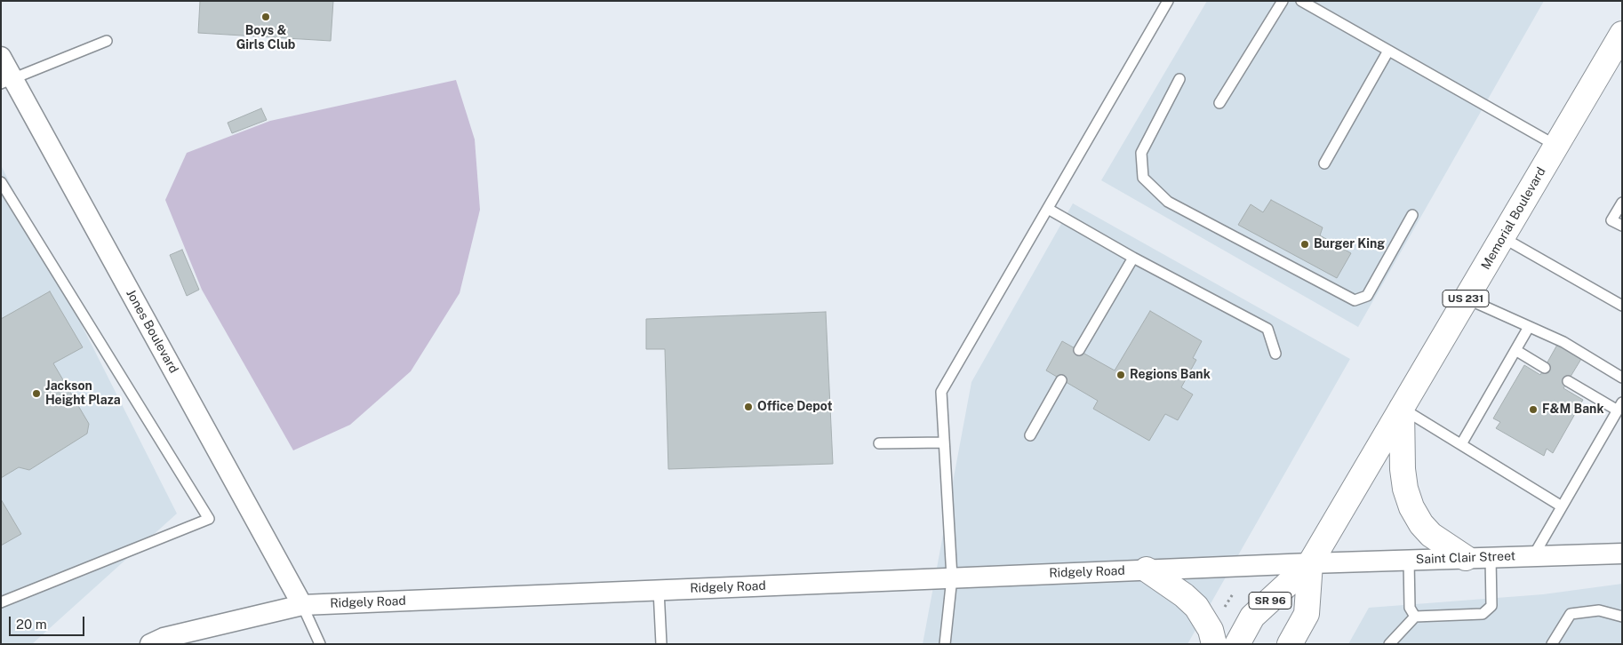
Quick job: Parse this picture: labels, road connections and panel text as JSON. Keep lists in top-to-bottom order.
{
  "streets": {
    "main road": ["Memorial Boulevard", "US 231", "SR 96"],
    "street": ["Jones Boulevard", "Saint Clair Street", "Ridgely Road"]
  },
  "crossings": [
    ["Memorial Boulevard", "Saint Clair Street"],
    ["Memorial Boulevard", "Ridgely Road"],
    ["Jones Boulevard", "Ridgely Road"],
    ["Saint Clair Street", "Ridgely Road"]
  ],
  "places": [
    "Boys & Girls Club",
    "Burger King",
    "Regions Bank",
    "Jackson Height Plaza",
    "Office Depot",
    "F&M Bank"
  ],
  "scale_bar": "20 m"
}
